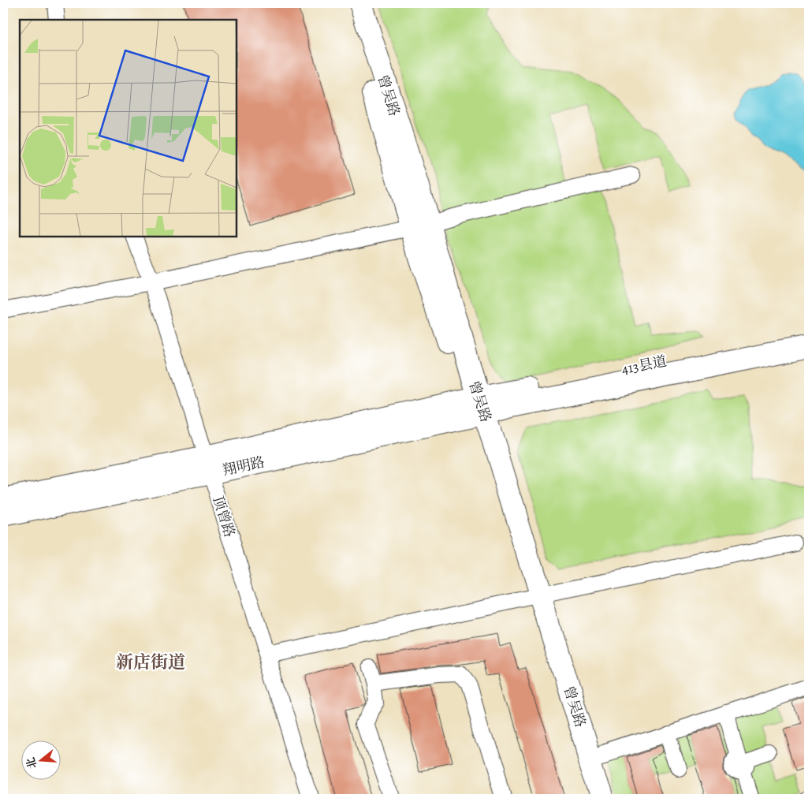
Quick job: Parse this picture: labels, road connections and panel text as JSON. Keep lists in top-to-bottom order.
{
  "streets": {
    "street": [
      "曾吴路",
      "413县道",
      "翔明路",
      "顶曾路"
    ]
  },
  "crossings": [
    ["曾吴路", "413县道"],
    ["曾吴路", "翔明路"],
    ["413县道", "翔明路"],
    ["翔明路", "顶曾路"]
  ],
  "districts": ["新店街道"],
  "north": "left"
}
